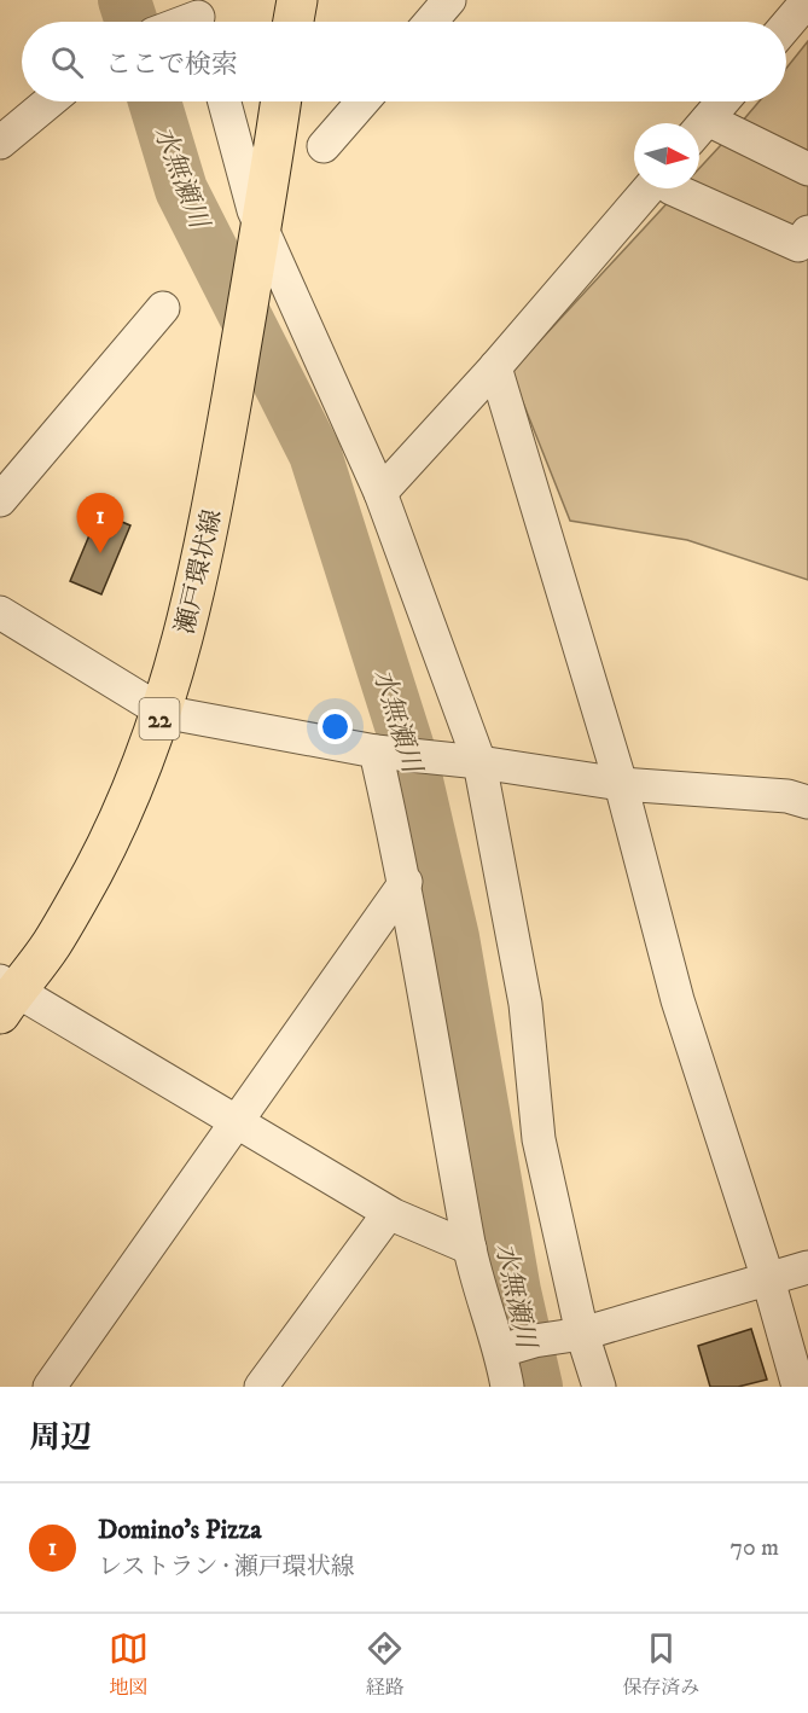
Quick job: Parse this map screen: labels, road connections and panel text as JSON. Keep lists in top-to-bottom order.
{
  "streets": {
    "main road": ["瀬戸環状線", "22"]
  },
  "water": ["水無瀬川"],
  "north": "right",
  "page": {
    "search": "ここで検索",
    "pins": "1",
    "heading": "周辺",
    "list": [
      {
        "mark": "1",
        "name": "Domino's Pizza",
        "note": "レストラン · 瀬戸環状線",
        "value": "70 m"
      }
    ],
    "nav": ["地図", "経路", "保存済み"]
  }
}
